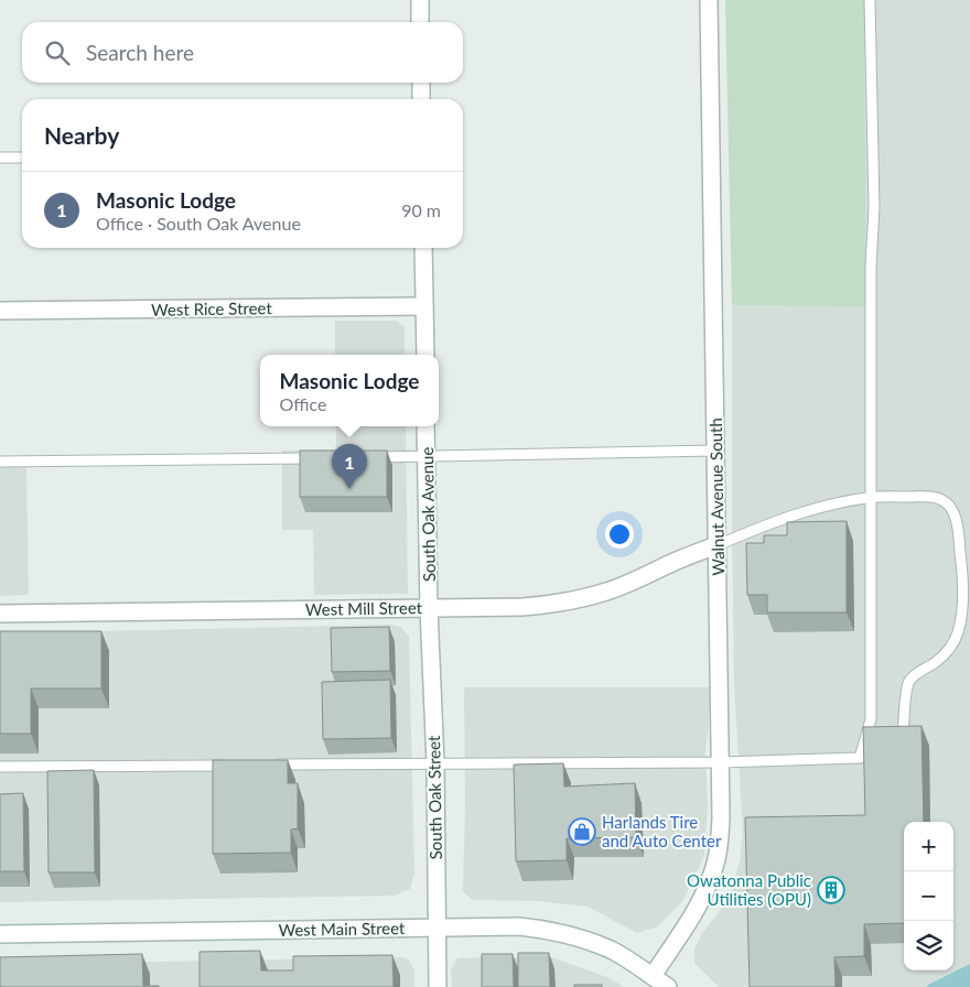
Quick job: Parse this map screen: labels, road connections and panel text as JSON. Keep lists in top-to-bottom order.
{
  "streets": {
    "street": [
      "West Rice Street",
      "Walnut Avenue South",
      "South Oak Avenue",
      "West Mill Street",
      "South Oak Street",
      "West Main Street"
    ]
  },
  "crossings": [
    ["Walnut Avenue South", "West Mill Street"],
    ["Walnut Avenue South", "West Main Street"],
    ["South Oak Avenue", "West Mill Street"],
    ["South Oak Avenue", "South Oak Street"],
    ["West Mill Street", "South Oak Street"],
    ["South Oak Street", "West Main Street"]
  ],
  "places": {
    "shop": ["Harlands Tire and Auto Center"],
    "building": ["Owatonna Public Utilities (OPU)"]
  },
  "page": {
    "search": "Search here",
    "heading": "Nearby",
    "list": [
      {
        "mark": "1",
        "name": "Masonic Lodge",
        "note": "Office · South Oak Avenue",
        "value": "90 m"
      }
    ],
    "popup": ["Masonic Lodge", "Office"],
    "pins": "1",
    "map_buttons": ["+", "−"]
  }
}
